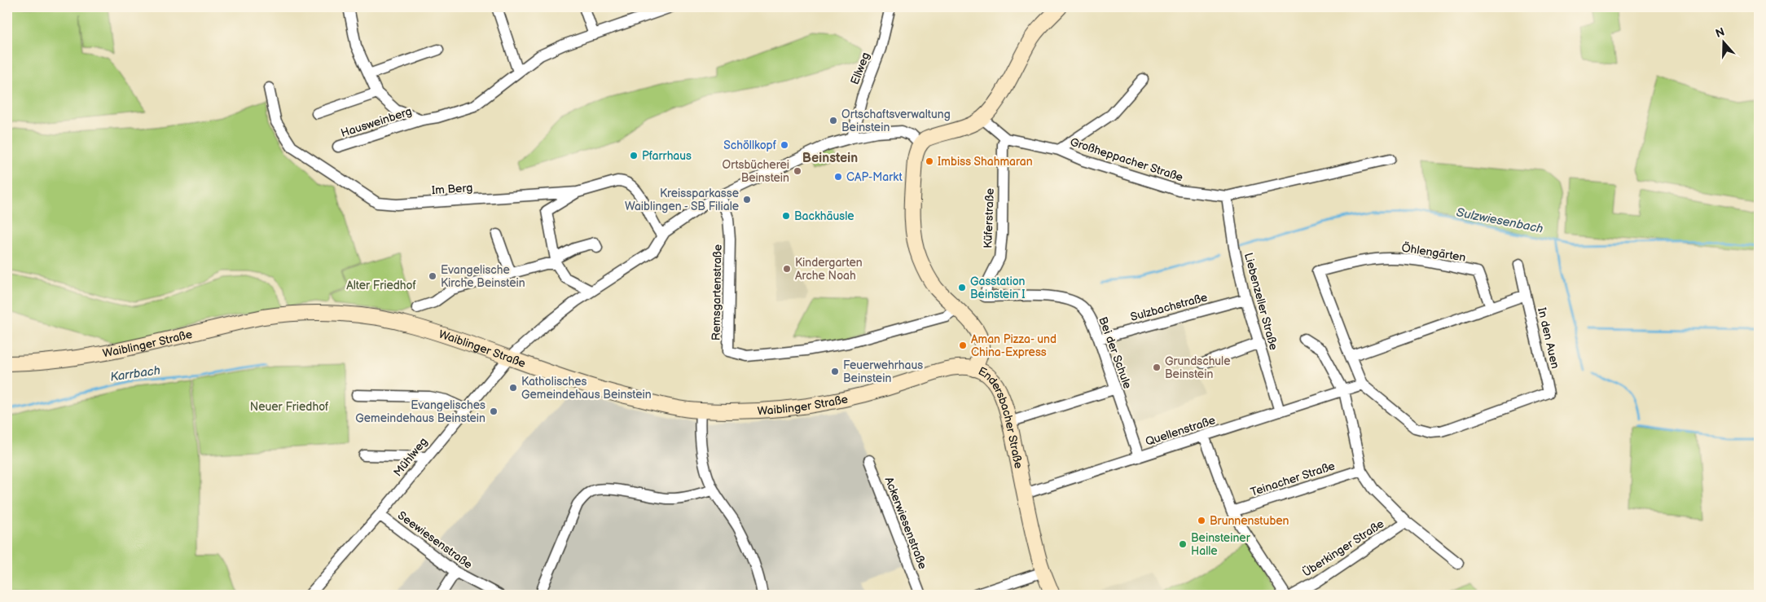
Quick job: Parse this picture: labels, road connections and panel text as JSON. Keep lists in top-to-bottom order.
{
  "streets": {
    "street": [
      "Ellweg",
      "Hausweinberg",
      "Großheppacher Straße",
      "Im Berg",
      "Küferstraße",
      "Öhlengärten",
      "Remsgartenstraße",
      "Liebenzeller Straße",
      "Sulzbachstraße",
      "In den Auen",
      "Waiblinger Straße",
      "Bei der Schule",
      "Endersbacher Straße",
      "Quellenstraße",
      "Mühlweg",
      "Teinacher Straße",
      "Ackerwiesenstraße",
      "Seewiesenstraße",
      "Überkinger Straße"
    ]
  },
  "crossings": [
    ["Großheppacher Straße", "Küferstraße"],
    ["Großheppacher Straße", "Liebenzeller Straße"],
    ["Im Berg", "Mühlweg"],
    ["Küferstraße", "Bei der Schule"],
    ["Öhlengärten", "In den Auen"],
    ["Remsgartenstraße", "Endersbacher Straße"],
    ["Liebenzeller Straße", "Sulzbachstraße"],
    ["Liebenzeller Straße", "Quellenstraße"],
    ["Sulzbachstraße", "Bei der Schule"],
    ["Waiblinger Straße", "Endersbacher Straße"],
    ["Waiblinger Straße", "Mühlweg"],
    ["Bei der Schule", "Quellenstraße"],
    ["Endersbacher Straße", "Quellenstraße"],
    ["Mühlweg", "Seewiesenstraße"]
  ],
  "districts": ["Beinstein"],
  "water": ["Sulzwiesenbach", "Karrbach"],
  "parks": ["Alter Friedhof", "Neuer Friedhof"],
  "places": [
    "Ortschaftsverwaltung Beinstein",
    "Schöllkopf",
    "Pfarrhaus",
    "Imbiss Shahmaran",
    "Ortsbücherei Beinstein",
    "CAP-Markt",
    "Kreissparkasse Waiblingen - SB Filiale",
    "Backhäusle",
    "Kindergarten Arche Noah",
    "Evangelische Kirche Beinstein",
    "Gasstation Beinstein I",
    "Aman Pizza- und China-Express",
    "Grundschule Beinstein",
    "Feuerwehrhaus Beinstein",
    "Katholisches Gemeindehaus Beinstein",
    "Evangelisches Gemeindehaus Beinstein",
    "Brunnenstuben",
    "Beinsteiner Halle"
  ],
  "north": "top"
}
